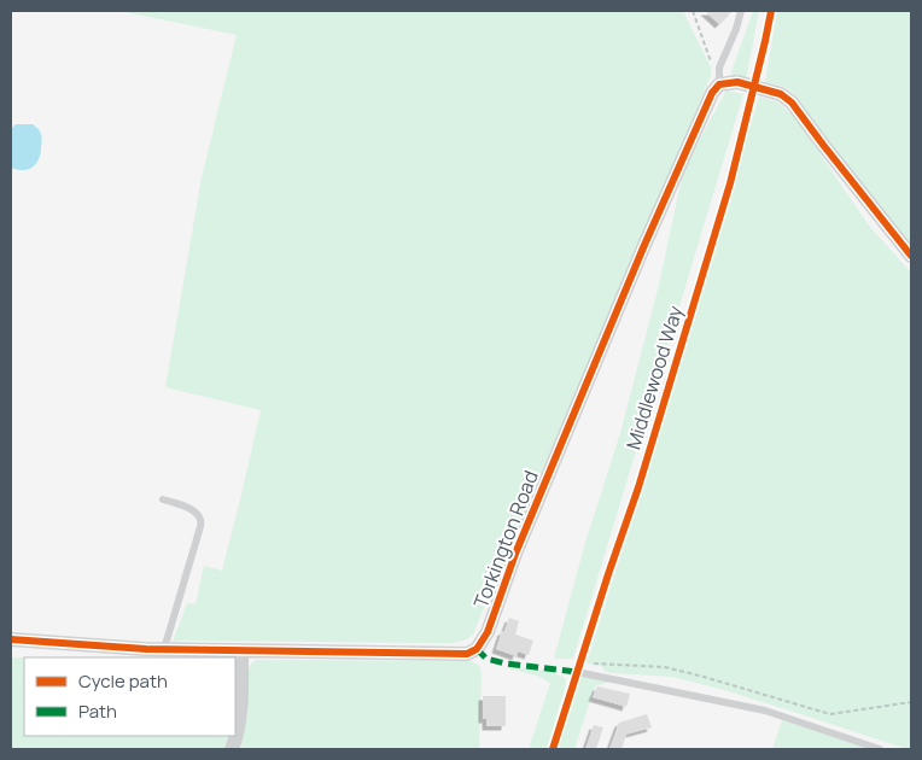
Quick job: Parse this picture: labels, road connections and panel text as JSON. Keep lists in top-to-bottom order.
{
  "streets": {
    "street": ["Torkington Road"],
    "cycle path": ["Middlewood Way"]
  },
  "legend": ["Cycle path", "Path"]
}
